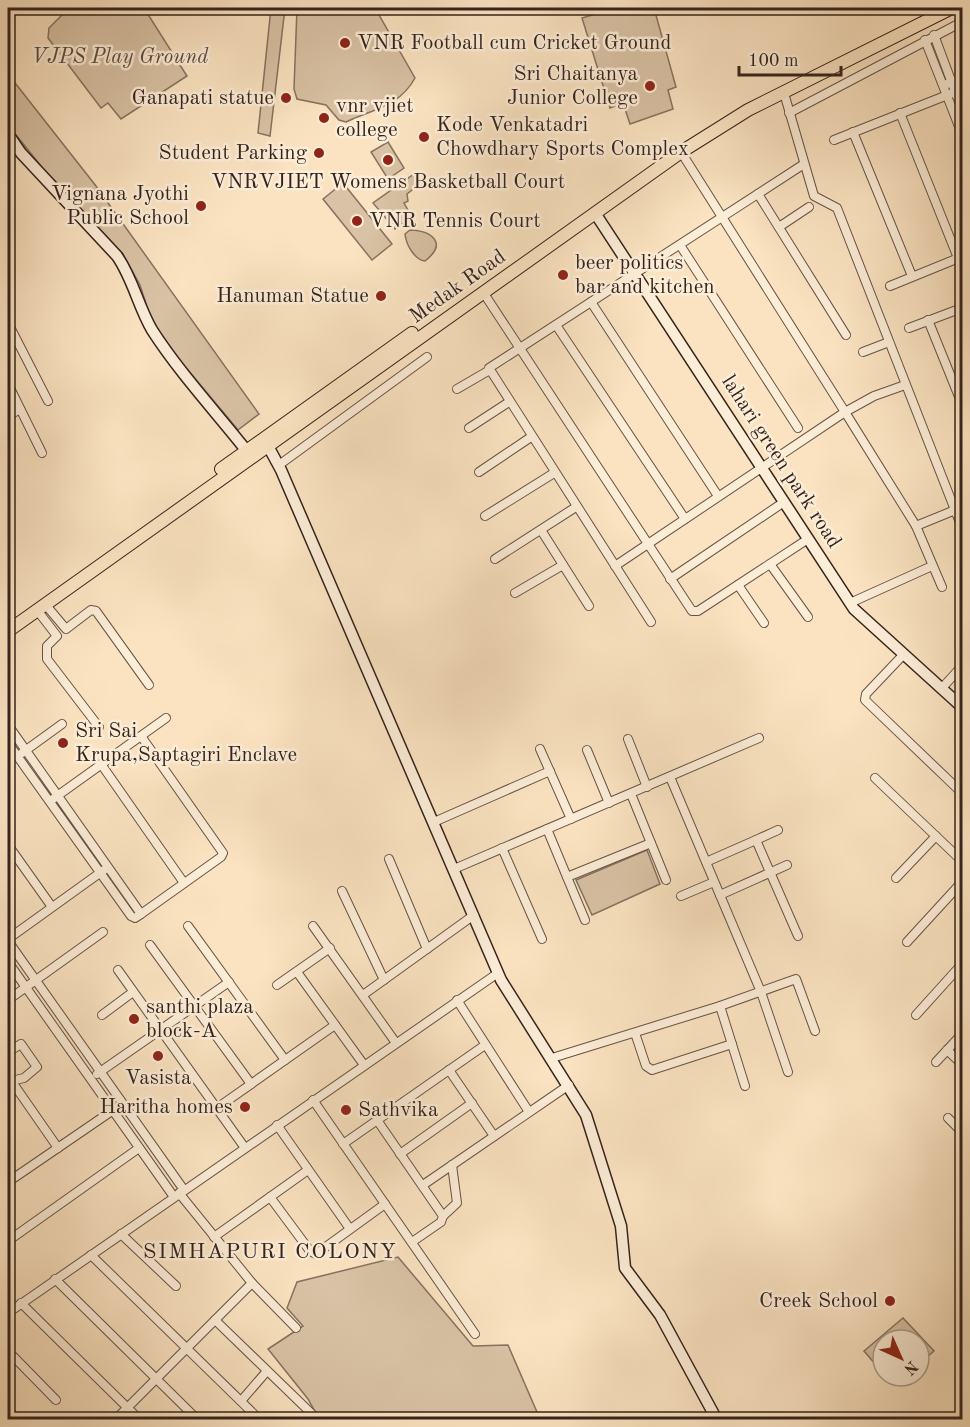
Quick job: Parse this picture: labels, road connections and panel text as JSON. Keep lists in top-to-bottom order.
{
  "streets": {
    "main road": ["Medak Road"],
    "street": ["lahari green park road"]
  },
  "crossings": [
    ["Medak Road", "lahari green park road"]
  ],
  "districts": ["SIMHAPURI COLONY"],
  "parks": ["VJPS Play Ground"],
  "places": [
    "VNR Football cum Cricket Ground",
    "Sri Chaitanya Junior College",
    "Ganapati statue",
    "vnr vjiet college",
    "Kode Venkatadri Chowdhary Sports Complex",
    "Student Parking",
    "VNRVJIET Womens Basketball Court",
    "Vignana Jyothi Public School",
    "VNR Tennis Court",
    "beer politics bar and kitchen",
    "Hanuman Statue",
    "Sri Sai Krupa,Saptagiri Enclave",
    "santhi plaza block-A",
    "Vasista",
    "Haritha homes",
    "Sathvika",
    "Creek School"
  ],
  "scale_bar": "100 m",
  "north": "bottom right"
}
